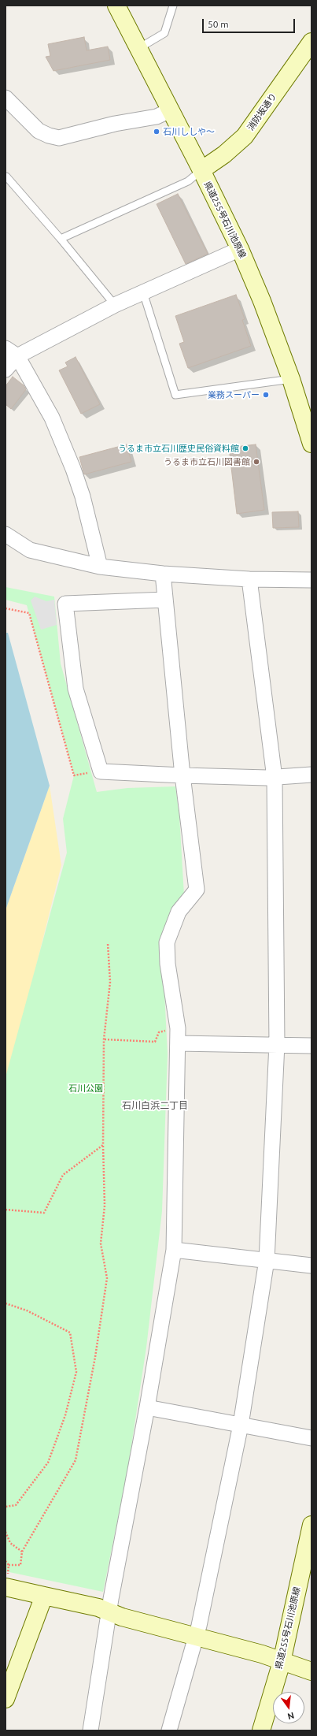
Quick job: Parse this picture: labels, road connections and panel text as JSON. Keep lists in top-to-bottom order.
{
  "streets": {
    "main road": ["消防坂通り", "県道255号石川池原線"]
  },
  "crossings": [
    ["消防坂通り", "県道255号石川池原線"]
  ],
  "districts": ["石川白浜二丁目"],
  "parks": ["石川公園"],
  "places": [
    "石川ししや〜",
    "業務スーパー",
    "うるま市立石川歴史民俗資料館",
    "うるま市立石川図書館"
  ],
  "scale_bar": "50 m",
  "north": "bottom"
}
